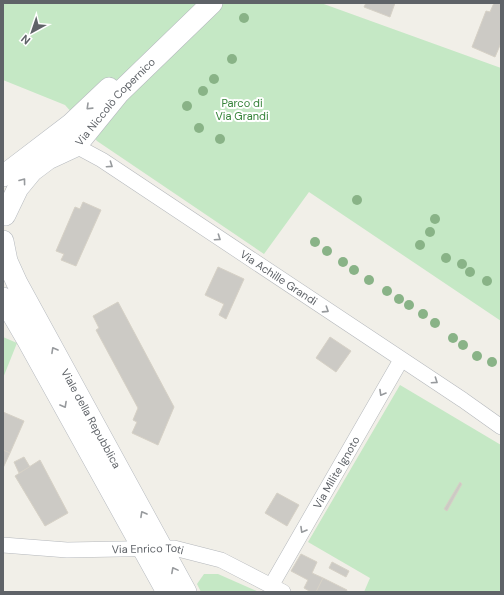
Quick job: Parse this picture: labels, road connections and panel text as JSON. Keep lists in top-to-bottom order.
{
  "streets": {
    "main road": ["Via Niccolò Copernico", "Viale della Repubblica"],
    "street": ["Via Achille Grandi", "Via Milite Ignoto", "Via Enrico Toti"]
  },
  "crossings": [
    ["Via Niccolò Copernico", "Via Achille Grandi"],
    ["Via Achille Grandi", "Via Milite Ignoto"],
    ["Viale della Repubblica", "Via Enrico Toti"],
    ["Via Milite Ignoto", "Via Enrico Toti"]
  ],
  "one_way": ["Via Achille Grandi", "Via Milite Ignoto"],
  "parks": ["Parco di Via Grandi"],
  "north": "bottom left"
}
